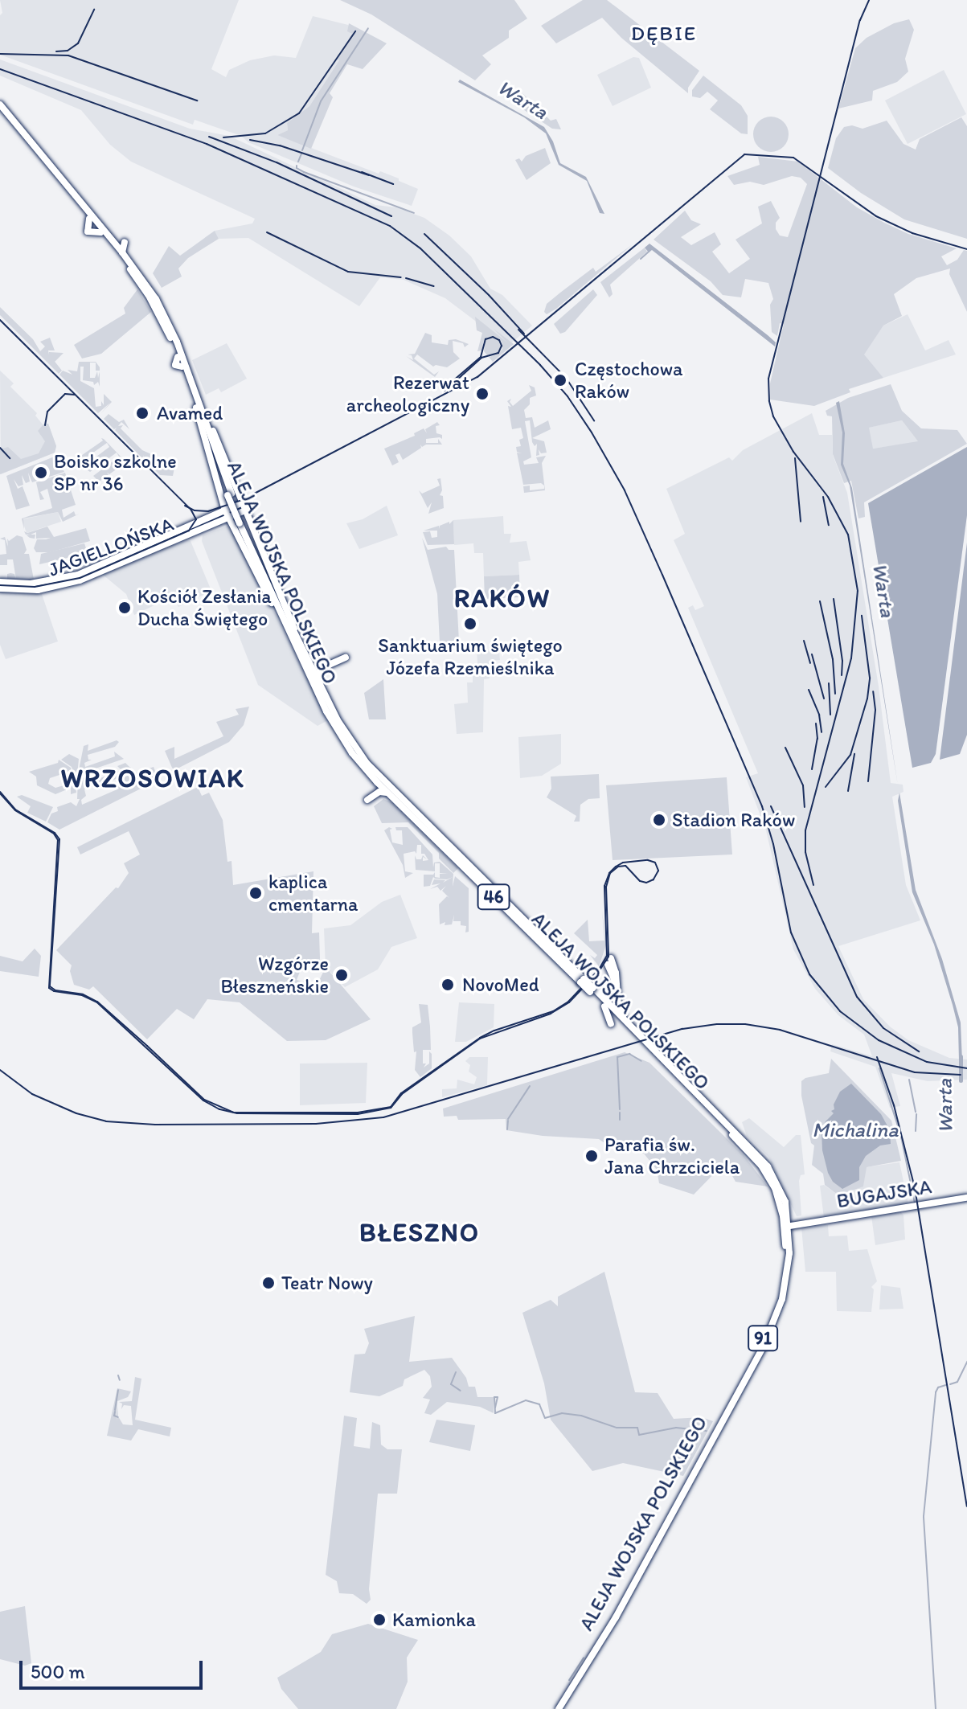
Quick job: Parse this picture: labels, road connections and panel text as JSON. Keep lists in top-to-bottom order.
{
  "streets": {
    "main road": [
      "JAGIELLOŃSKA",
      "ALEJA WOJSKA POLSKIEGO",
      "46",
      "BUGAJSKA",
      "91"
    ]
  },
  "crossings": [
    ["JAGIELLOŃSKA", "ALEJA WOJSKA POLSKIEGO"],
    ["ALEJA WOJSKA POLSKIEGO", "BUGAJSKA"]
  ],
  "districts": [
    "DĘBIE",
    "RAKÓW",
    "WRZOSOWIAK",
    "BŁESZNO"
  ],
  "water": ["Warta", "Michalina"],
  "places": [
    "Częstochowa Raków",
    "Rezerwat archeologiczny",
    "Avamed",
    "Boisko szkolne SP nr 36",
    "Kościół Zesłania Ducha Świętego",
    "Sanktuarium świętego Józefa Rzemieślnika",
    "Stadion Raków",
    "kaplica cmentarna",
    "Wzgórze Błeszneńskie",
    "NovoMed",
    "Parafia św. Jana Chrzciciela",
    "Teatr Nowy",
    "Kamionka"
  ],
  "scale_bar": "500 m"
}
